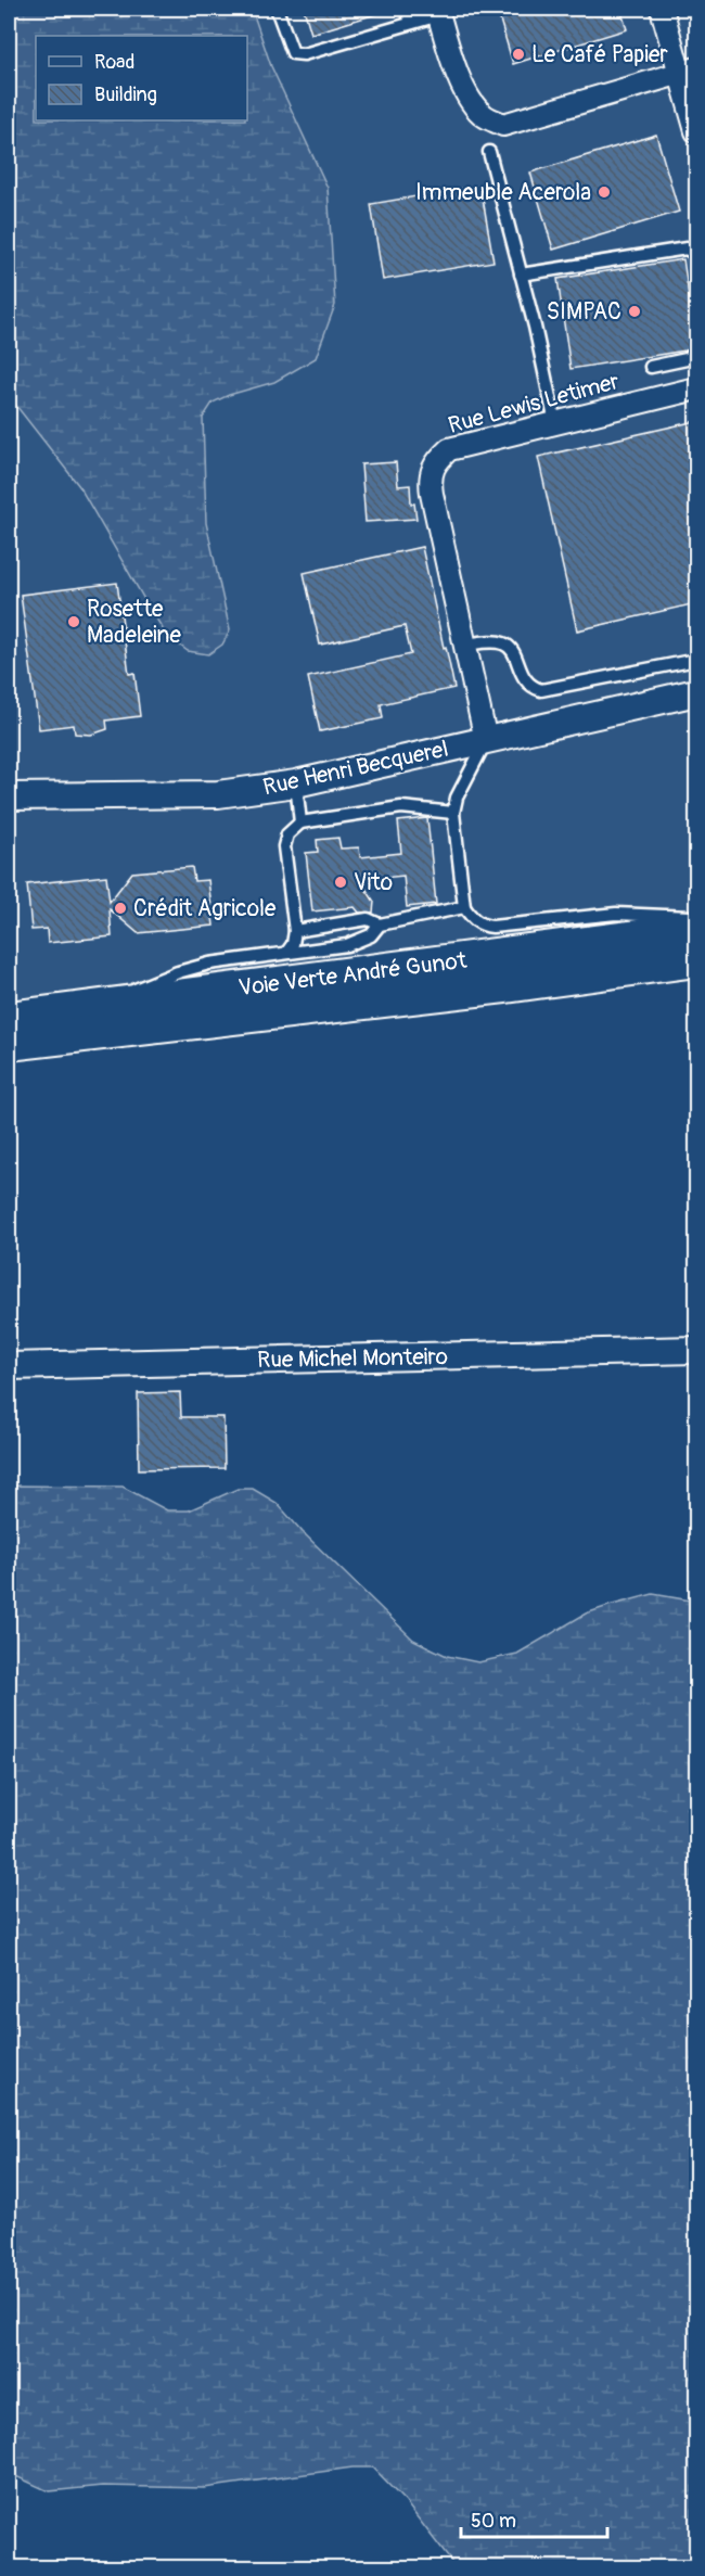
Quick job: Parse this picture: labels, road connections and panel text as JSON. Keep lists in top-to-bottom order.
{
  "streets": {
    "main road": ["Voie Verte André Gunot"],
    "street": ["Rue Lewis Letimer", "Rue Henri Becquerel", "Rue Michel Monteiro"]
  },
  "crossings": [
    ["Rue Lewis Letimer", "Rue Henri Becquerel"]
  ],
  "places": [
    "Le Café Papier",
    "Immeuble Acerola",
    "SIMPAC",
    "Rosette Madeleine",
    "Vito",
    "Crédit Agricole"
  ],
  "legend": ["Road", "Building"],
  "scale_bar": "50 m"
}
